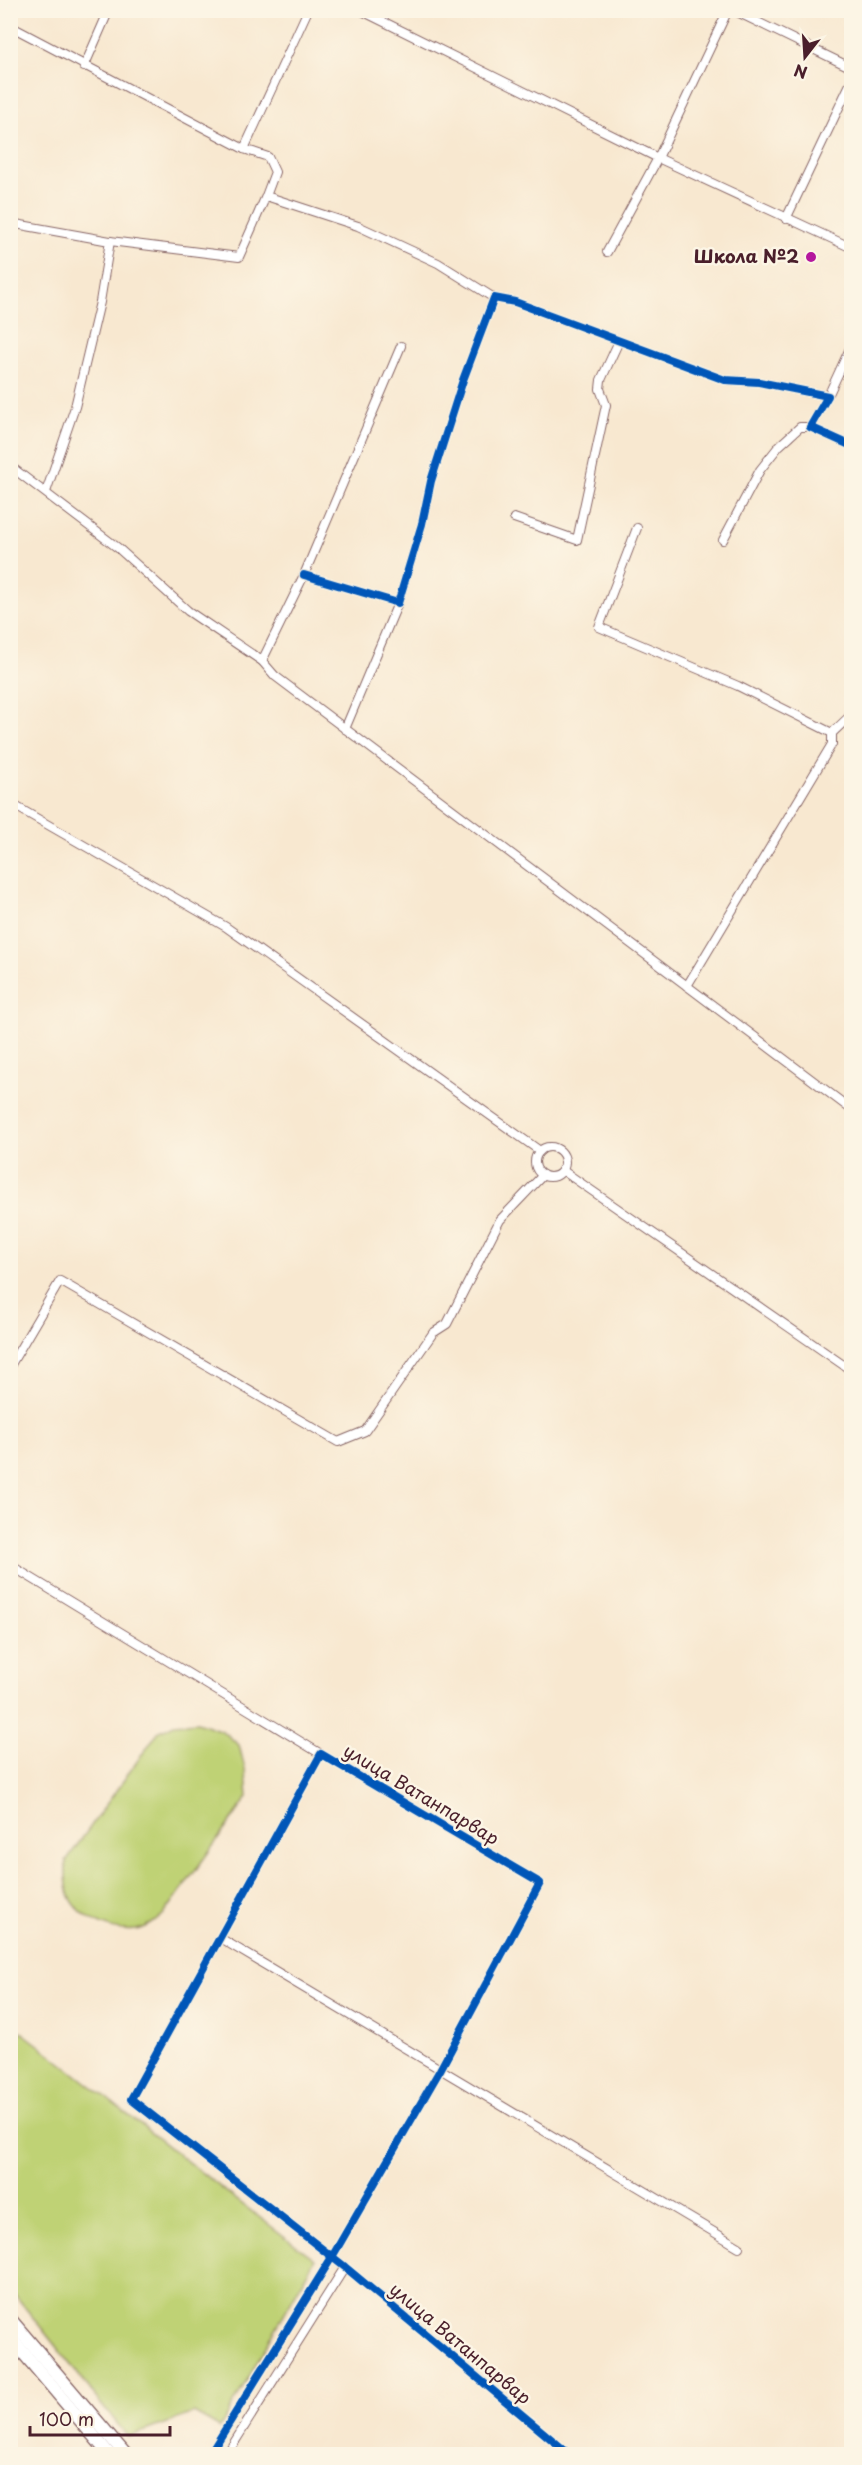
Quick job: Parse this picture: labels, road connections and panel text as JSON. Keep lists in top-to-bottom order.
{
  "streets": {
    "street": ["улица Ватанпарвар"]
  },
  "places": ["Школа №2"],
  "scale_bar": "100 m",
  "north": "bottom"
}
